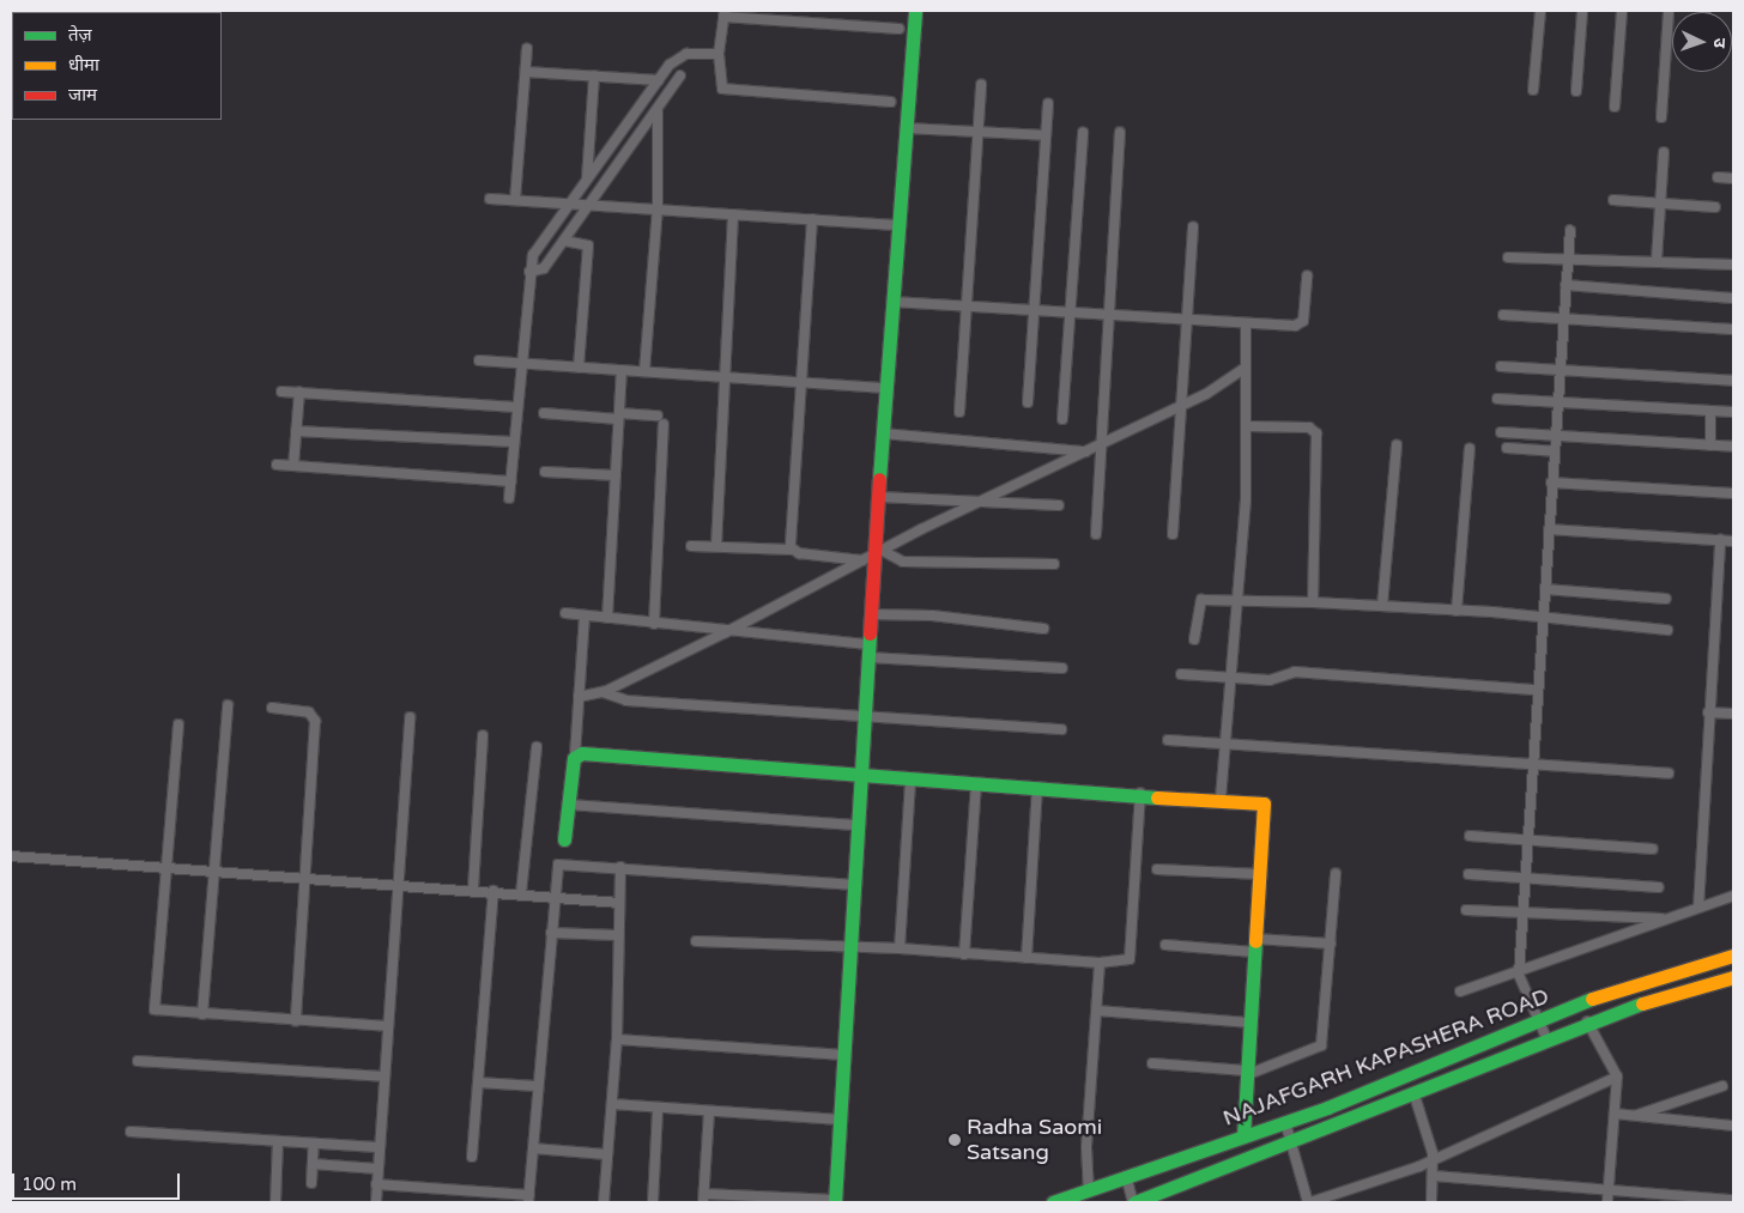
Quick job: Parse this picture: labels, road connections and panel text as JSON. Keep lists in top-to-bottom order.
{
  "streets": {
    "street": ["NAJAFGARH KAPASHERA ROAD"]
  },
  "places": ["Radha Saomi Satsang"],
  "legend": ["तेज़", "धीमा", "जाम"],
  "scale_bar": "100 m",
  "north": "right"
}
